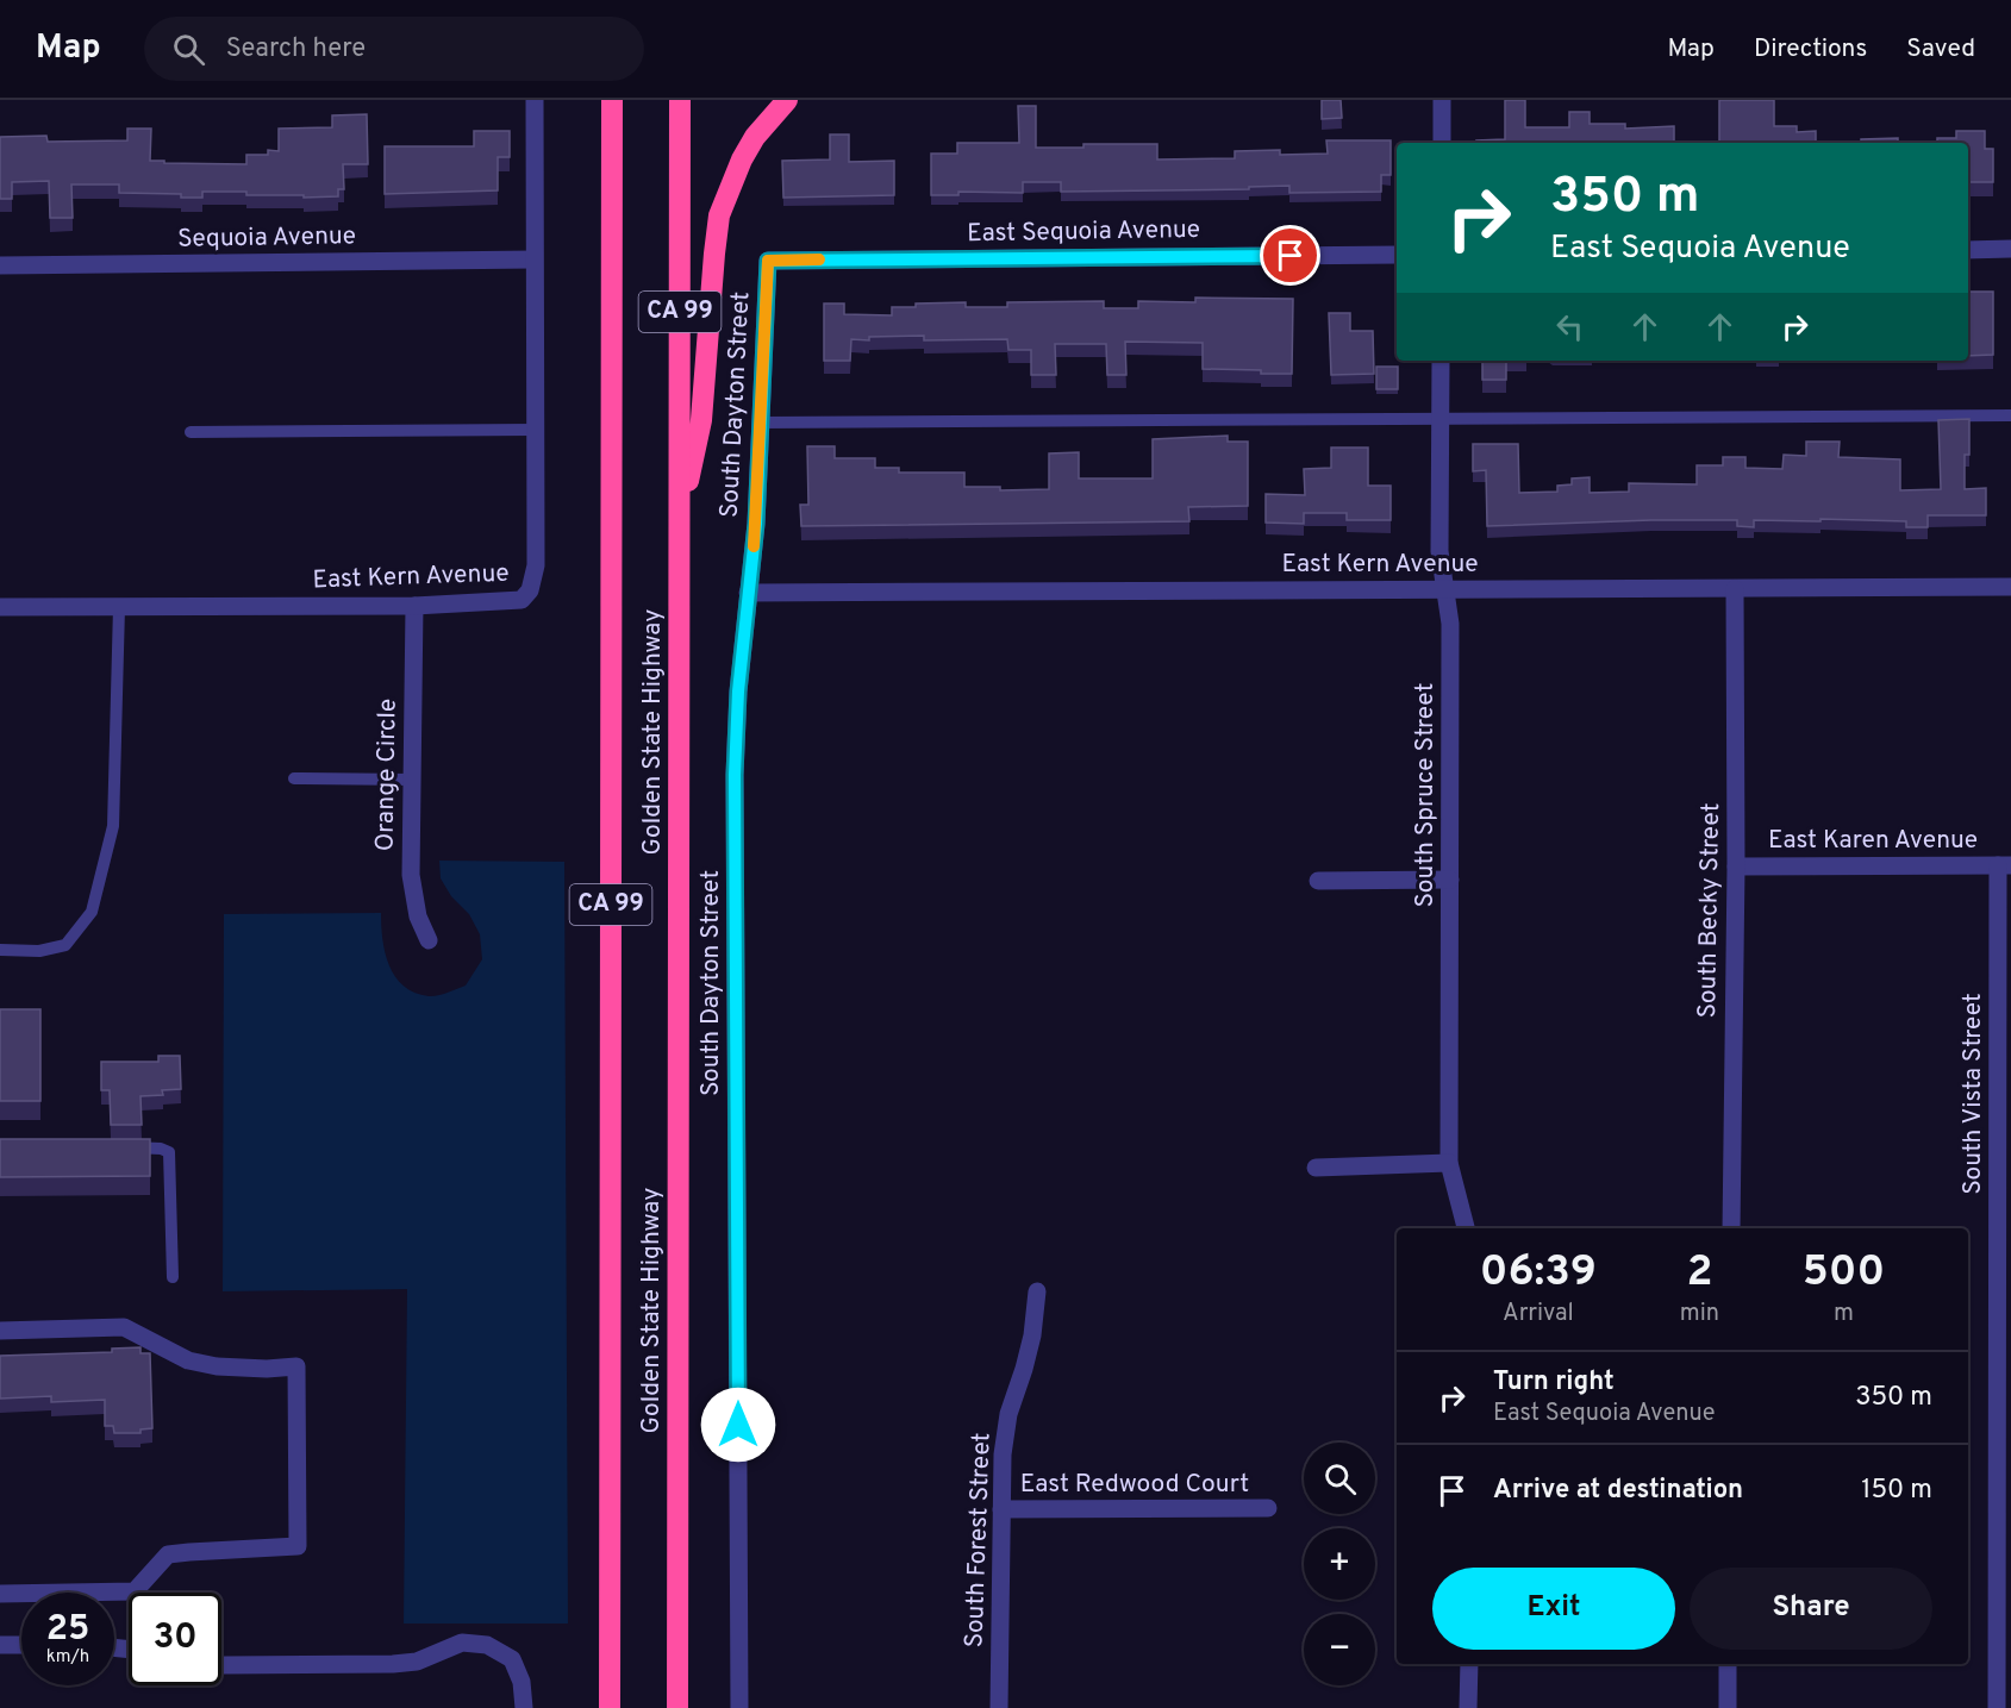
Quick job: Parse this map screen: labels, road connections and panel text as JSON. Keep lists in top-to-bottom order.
{
  "streets": {
    "highway": ["CA 99", "Golden State Highway"],
    "street": [
      "East Sequoia Avenue",
      "Sequoia Avenue",
      "South Dayton Street",
      "East Kern Avenue",
      "Orange Circle",
      "South Spruce Street",
      "East Karen Avenue",
      "South Becky Street",
      "South Vista Street",
      "East Redwood Court",
      "South Forest Street"
    ]
  },
  "crossings": [
    ["East Sequoia Avenue", "South Dayton Street"],
    ["Sequoia Avenue", "East Kern Avenue"],
    ["South Dayton Street", "East Kern Avenue"],
    ["East Kern Avenue", "Orange Circle"],
    ["East Kern Avenue", "South Spruce Street"],
    ["East Kern Avenue", "South Becky Street"],
    ["East Karen Avenue", "South Becky Street"],
    ["East Karen Avenue", "South Vista Street"],
    ["East Redwood Court", "South Forest Street"]
  ],
  "page": {
    "header": "Map",
    "search": "Search here",
    "nav": ["Map", "Directions", "Saved"],
    "turn": ["350 m", "East Sequoia Avenue"],
    "eta": [
      "06:39",
      "Arrival",
      "2",
      "min",
      "500",
      "m"
    ],
    "list": [
      {
        "name": "Turn right",
        "note": "East Sequoia Avenue",
        "value": "350 m"
      },
      {
        "name": "Arrive at destination",
        "value": "150 m"
      }
    ],
    "map_buttons": ["+", "−"],
    "buttons": ["Exit", "Share"],
    "speed": "25 km/h",
    "limit": "30"
  }
}
